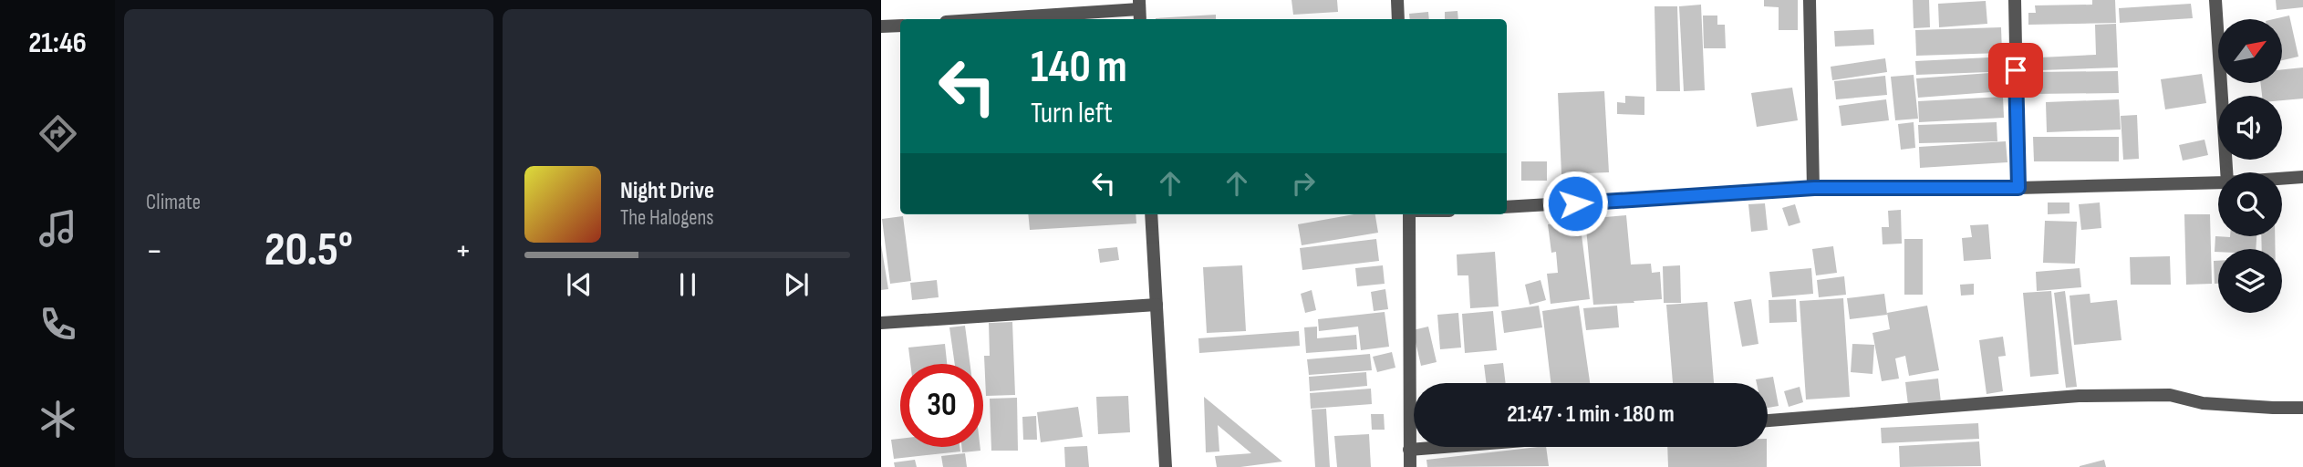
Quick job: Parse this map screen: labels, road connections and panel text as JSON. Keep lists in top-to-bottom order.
{
  "north": "top right",
  "page": {
    "tabs": "21:46",
    "tile": "Climate",
    "turn": ["140 m", "Turn left"],
    "song": ["Night Drive", "The Halogens"],
    "heat": ["−", "20.5°", "+"],
    "limit": "30",
    "trip": "21:47 · 1 min · 180 m"
  }
}
